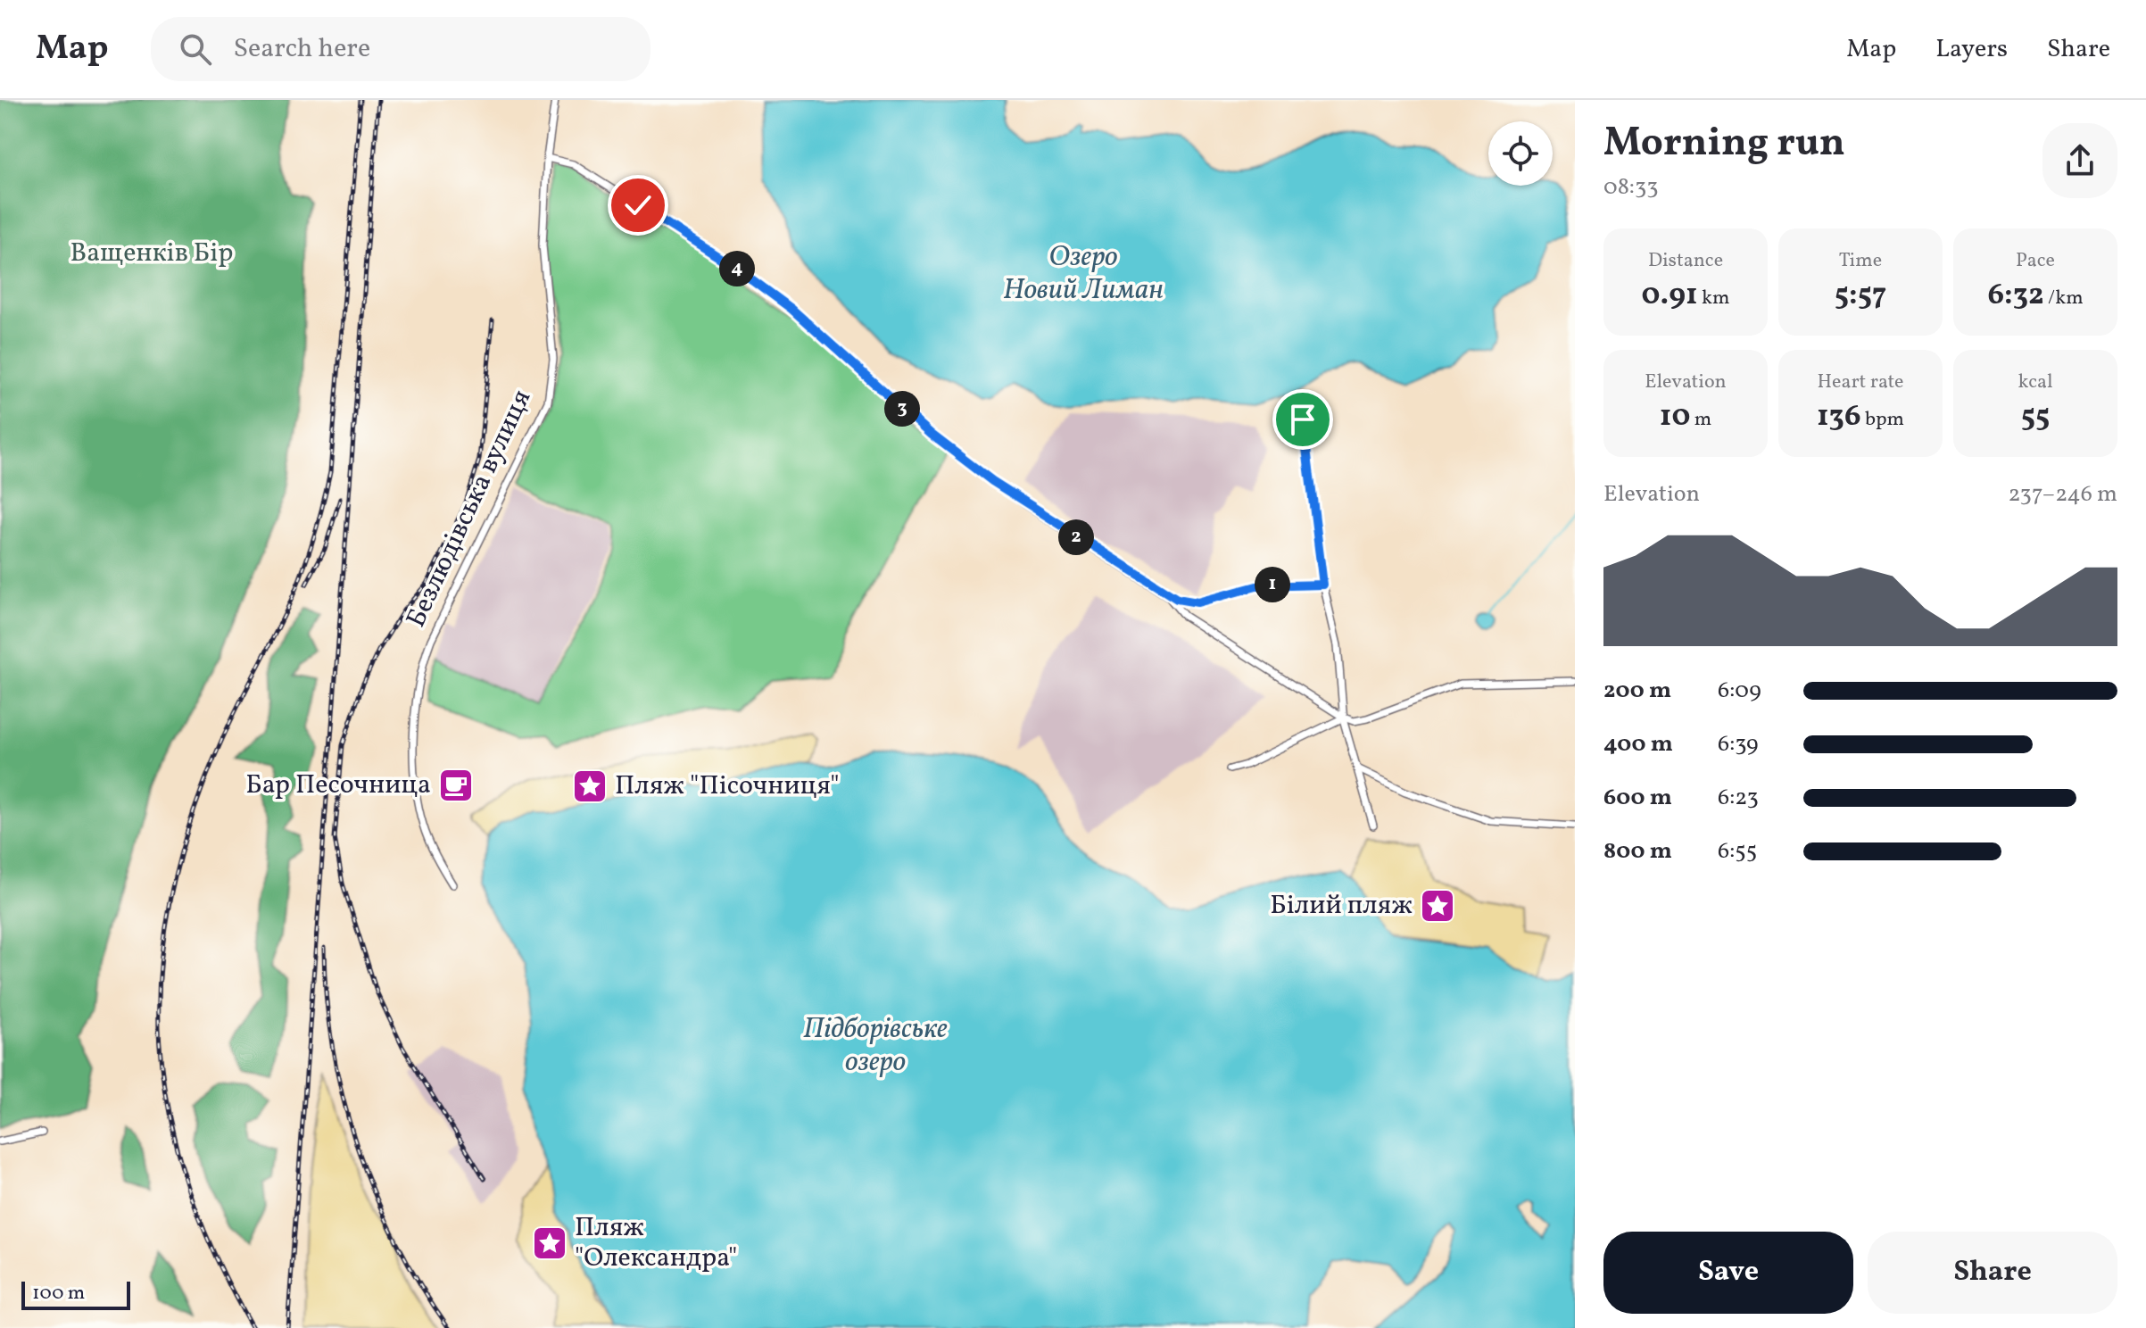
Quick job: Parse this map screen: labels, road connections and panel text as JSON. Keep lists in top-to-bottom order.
{
  "streets": {
    "street": ["Безлюдівська вулиця"]
  },
  "water": ["Озеро Новий Лиман", "Підборівське озеро"],
  "parks": ["Ващенків Бір"],
  "places": {
    "cafe": ["Бар Песочница"],
    "place": ["Пляж \"Пісочниця\"", "Білий пляж", "Пляж \"Олександра\""]
  },
  "scale_bar": "100 m",
  "page": {
    "header": "Map",
    "search": "Search here",
    "nav": ["Map", "Layers", "Share"],
    "heading": ["Morning run", "08:33"],
    "stats": [
      ["Distance", "0.91 km"],
      ["Time", "5:57"],
      ["Pace", "6:32 /km"],
      ["Elevation", "10 m"],
      ["Heart rate", "136 bpm"],
      ["kcal", "55"]
    ],
    "pins": [
      "4",
      "3",
      "2",
      "1"
    ],
    "chart": ["Elevation", "237–246 m"],
    "list": [
      {
        "name": "200 m",
        "note": "6:09"
      },
      {
        "name": "400 m",
        "note": "6:39"
      },
      {
        "name": "600 m",
        "note": "6:23"
      },
      {
        "name": "800 m",
        "note": "6:55"
      }
    ],
    "buttons": ["Save", "Share"],
    "scale": "100 m"
  }
}
